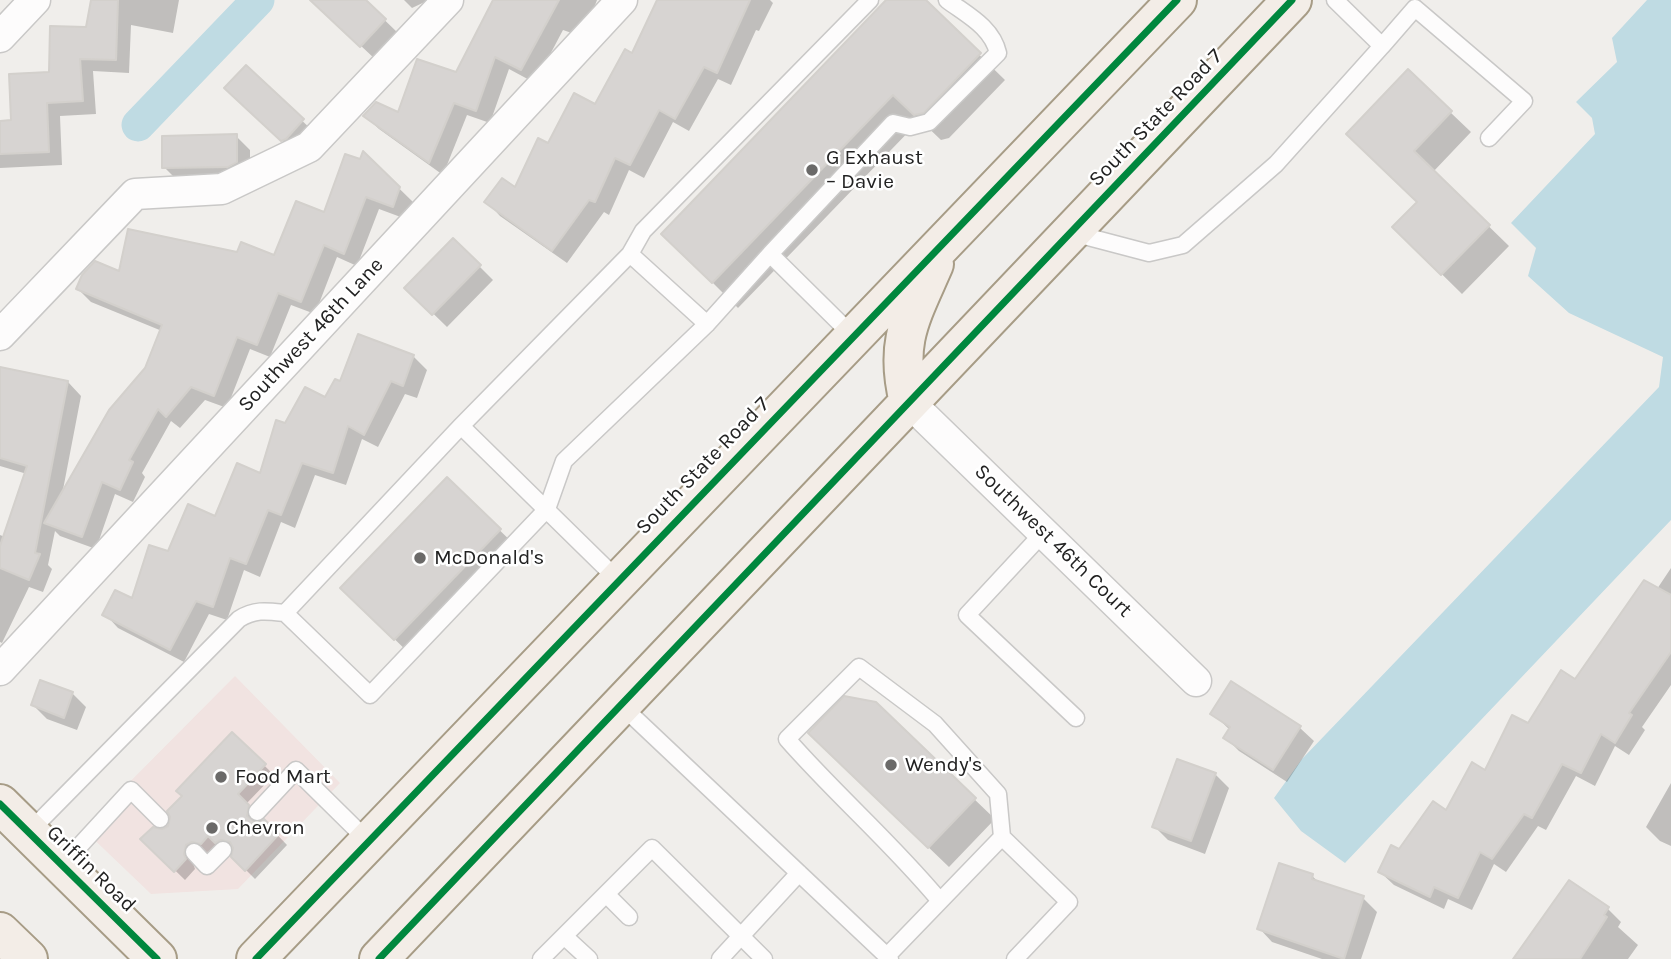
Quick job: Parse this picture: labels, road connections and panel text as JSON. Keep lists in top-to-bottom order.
{
  "streets": {
    "main road": ["South State Road 7", "Griffin Road"],
    "street": ["Southwest 46th Lane", "Southwest 46th Court"]
  },
  "crossings": [
    ["South State Road 7", "Southwest 46th Court"]
  ],
  "places": [
    "G Exhaust – Davie",
    "McDonald's",
    "Wendy's",
    "Food Mart",
    "Chevron"
  ]
}
